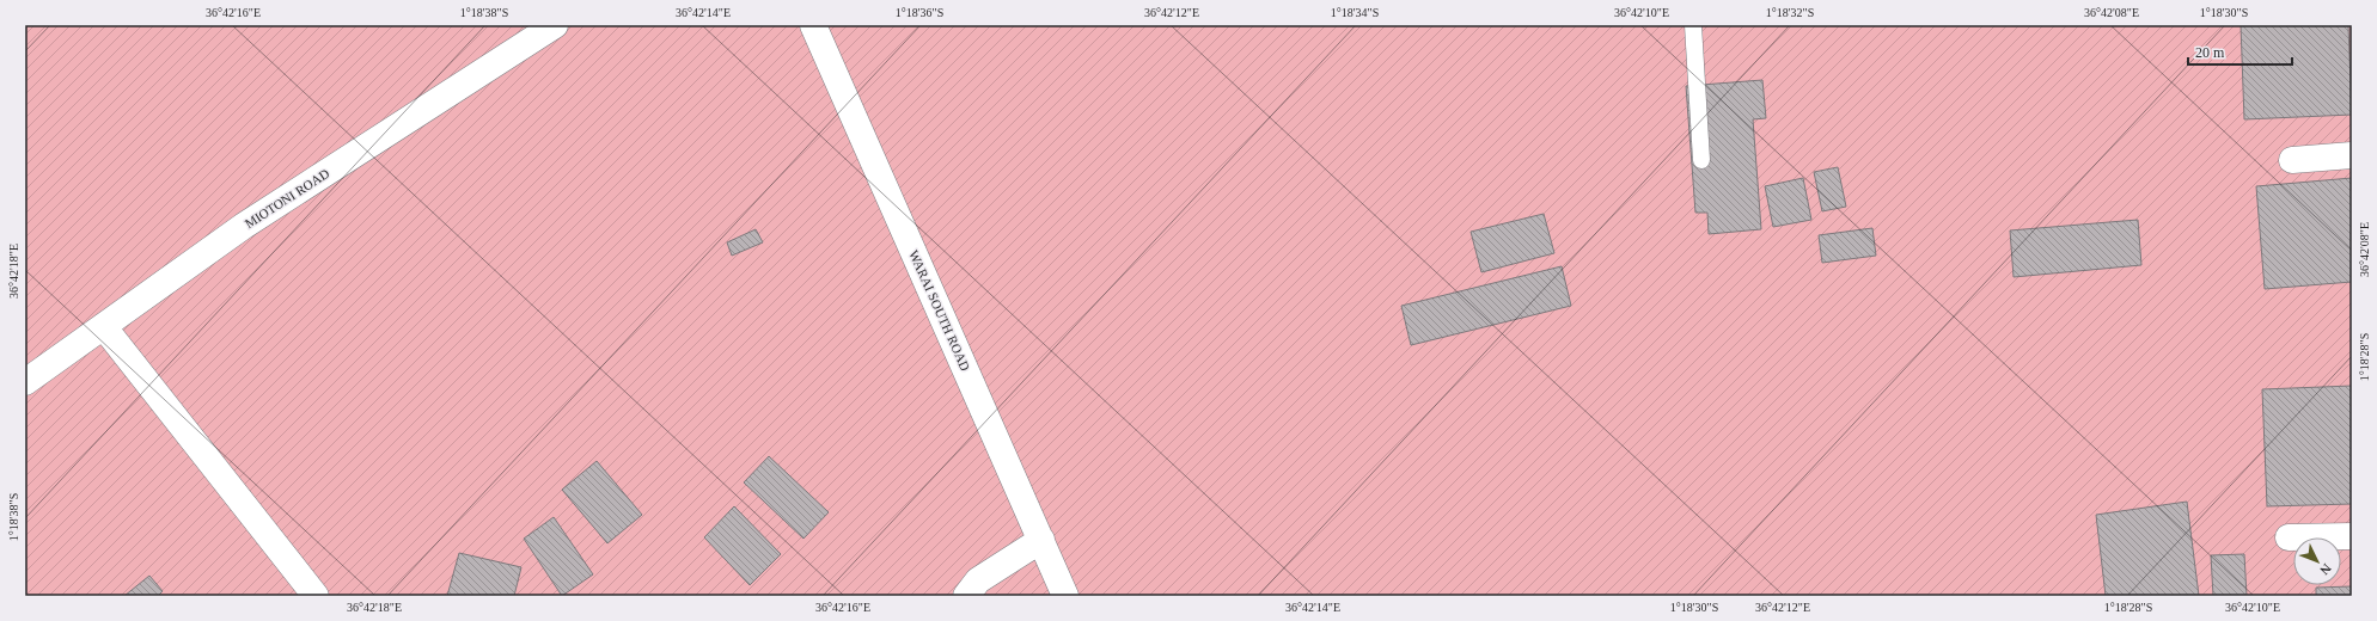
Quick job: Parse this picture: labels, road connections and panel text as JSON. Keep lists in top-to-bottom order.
{
  "streets": {
    "street": ["MIOTONI ROAD", "WARAI SOUTH ROAD"]
  },
  "scale_bar": "20 m",
  "north": "bottom right",
  "coordinates": [
    "36°42'16\"E",
    "1°18'38\"S",
    "36°42'14\"E",
    "1°18'36\"S",
    "36°42'12\"E",
    "1°18'34\"S",
    "36°42'10\"E",
    "1°18'32\"S",
    "36°42'08\"E",
    "1°18'30\"S",
    "36°42'18\"E",
    "1°18'28\"S"
  ]
}
